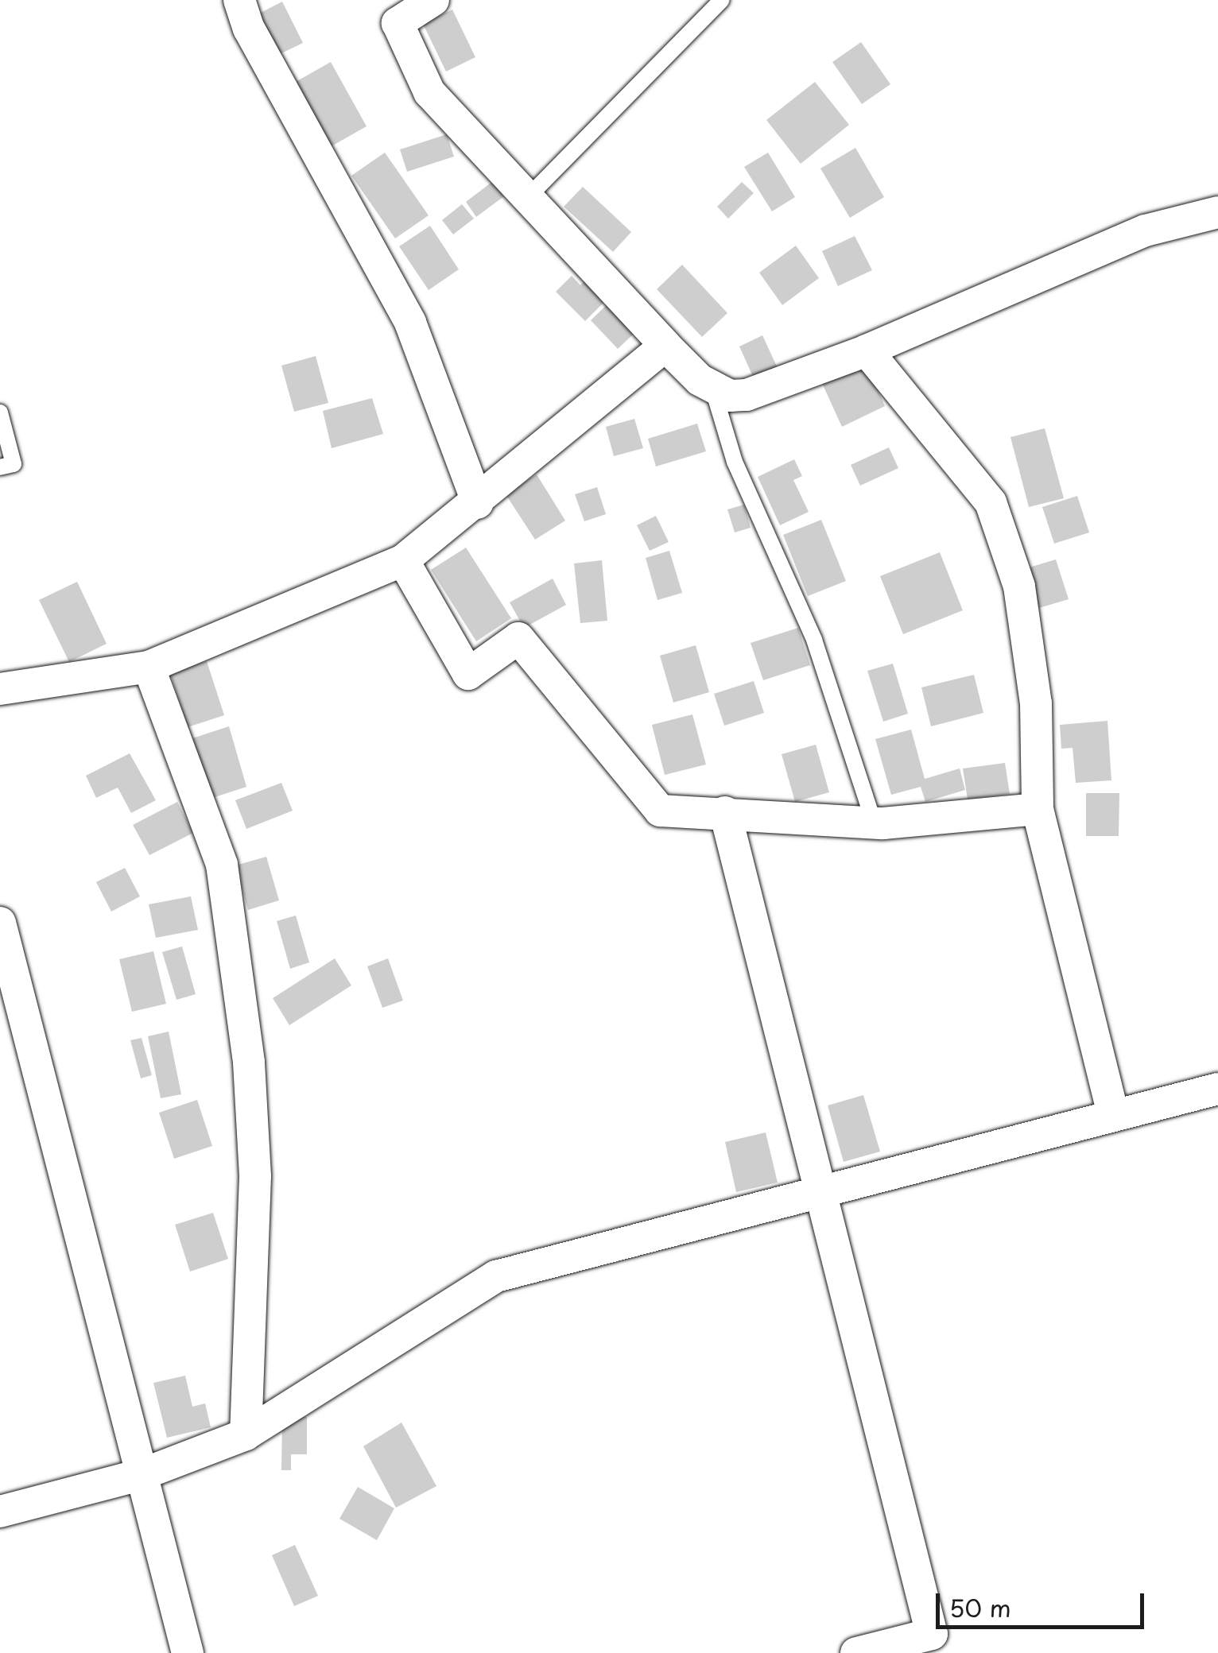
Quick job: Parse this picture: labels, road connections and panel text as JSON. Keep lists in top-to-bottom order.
{
  "scale_bar": "50 m"
}
